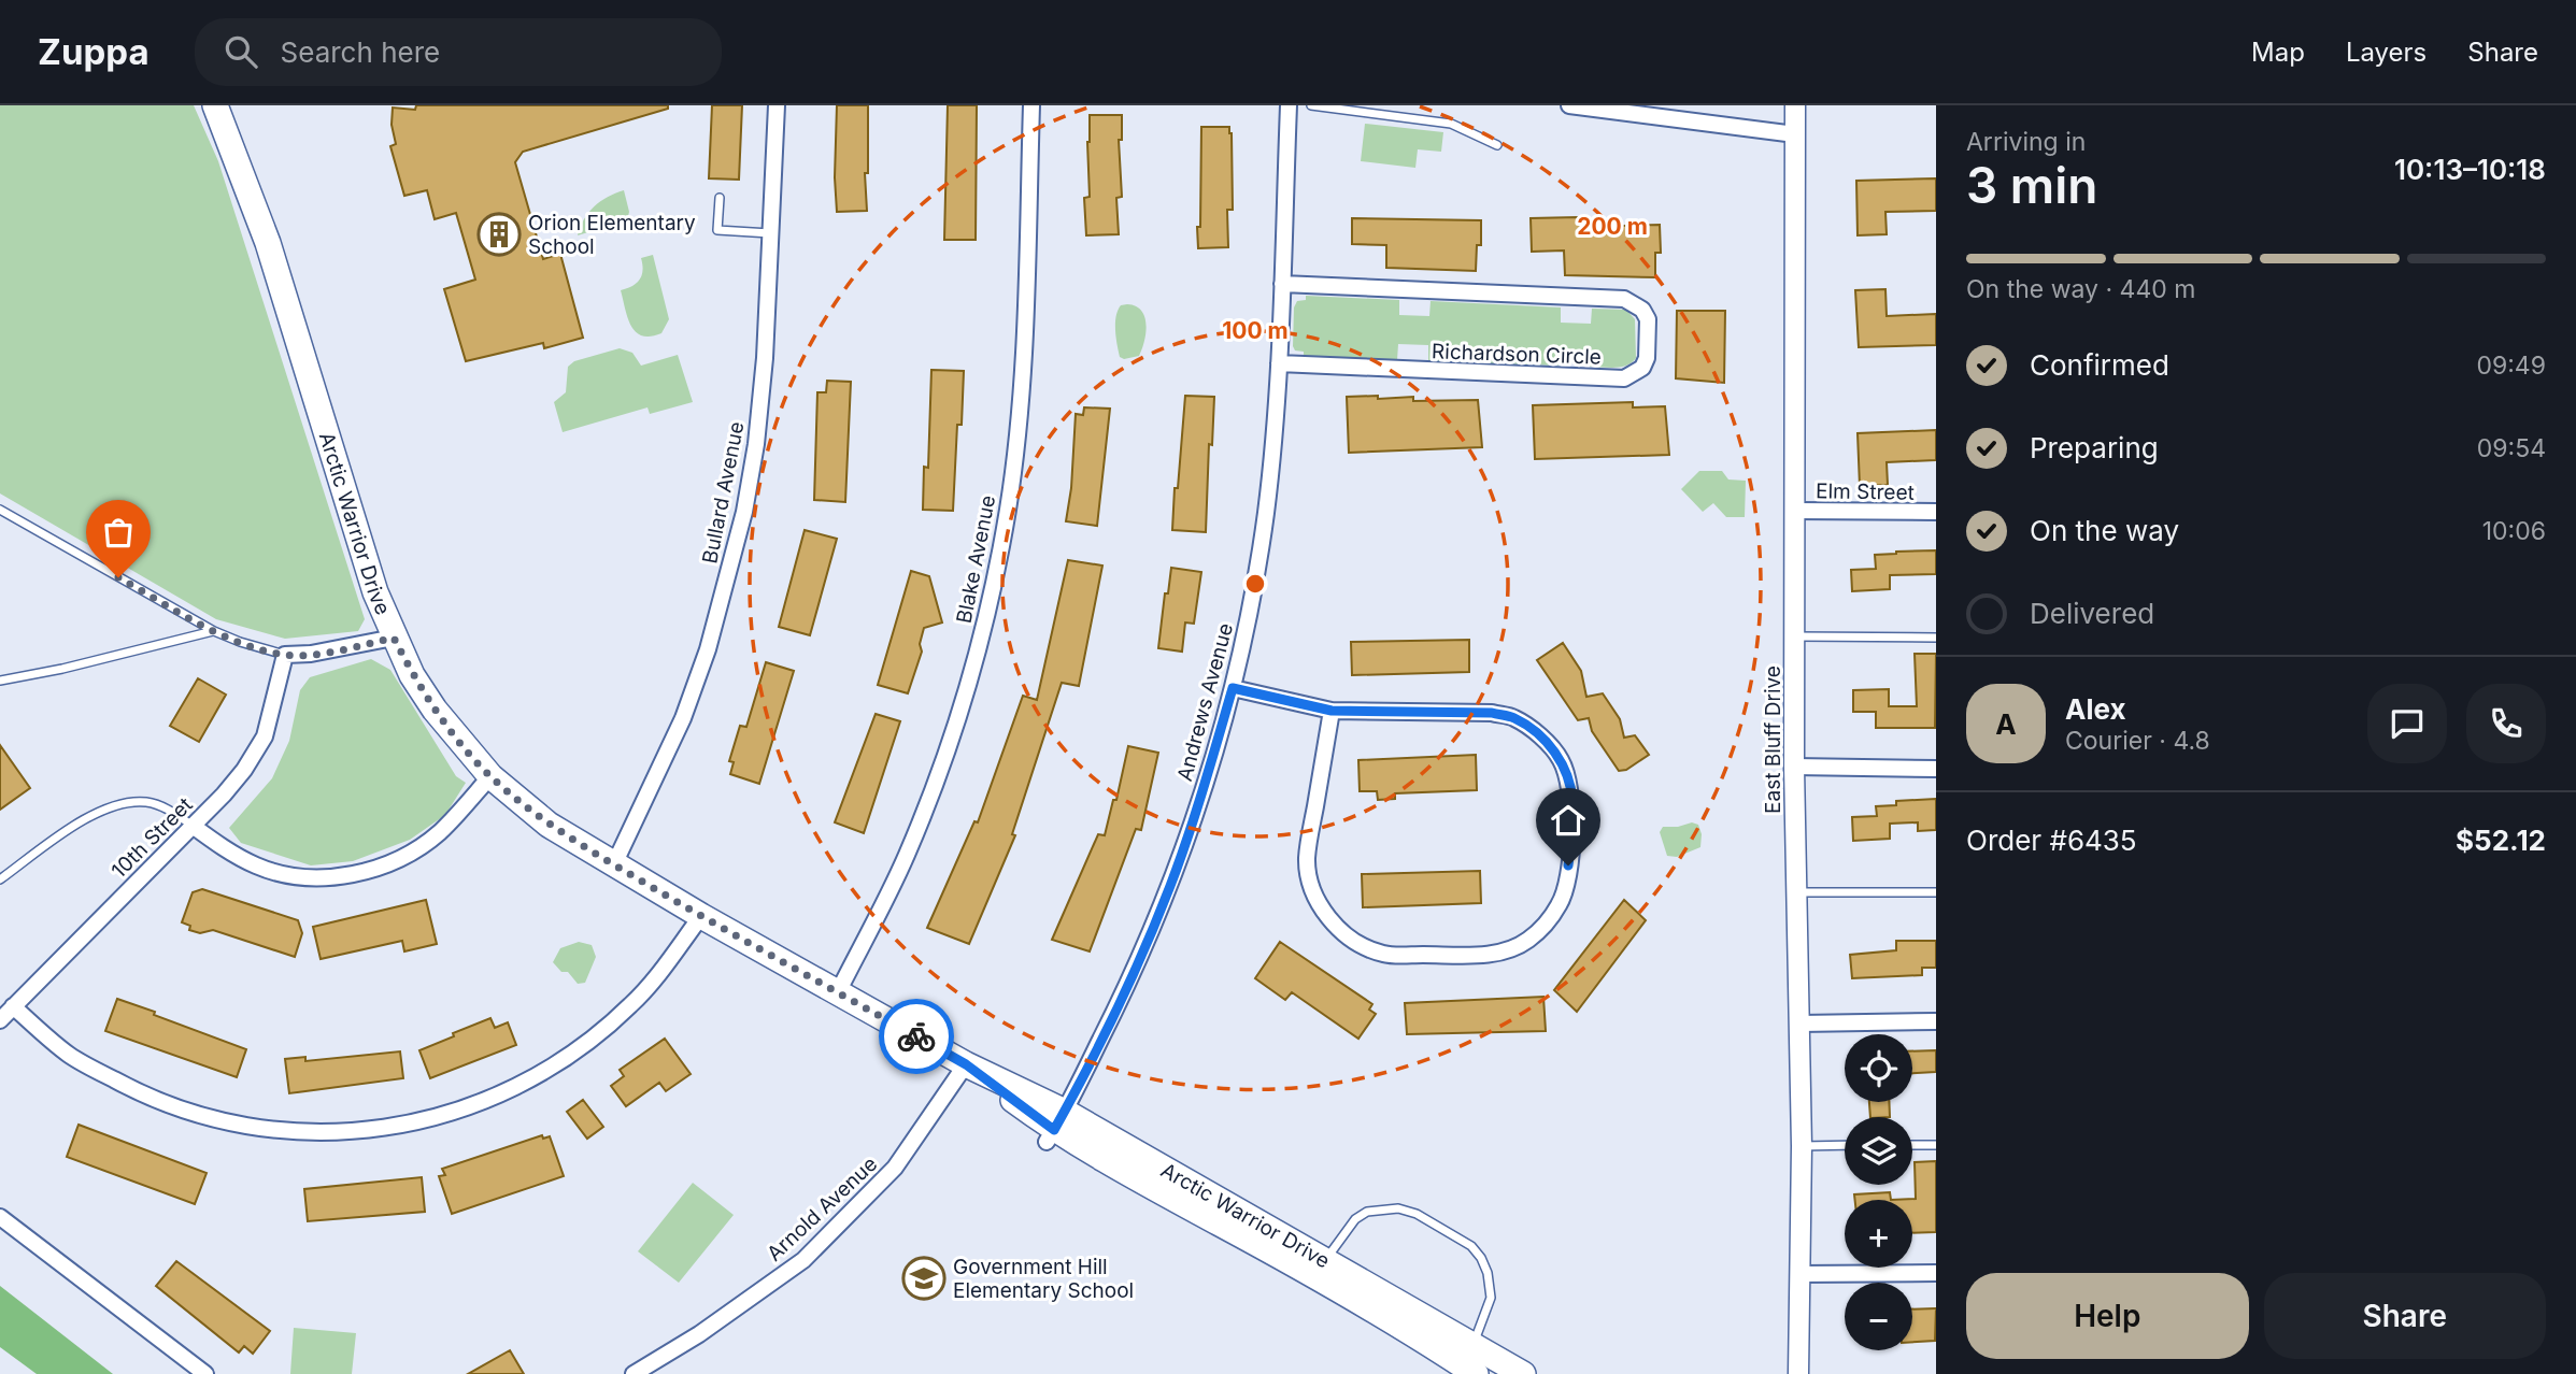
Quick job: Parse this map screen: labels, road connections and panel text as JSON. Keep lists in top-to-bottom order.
{
  "streets": {
    "main road": ["Arctic Warrior Drive"],
    "street": [
      "Richardson Circle",
      "Elm Street",
      "Bullard Avenue",
      "Blake Avenue",
      "Andrews Avenue",
      "East Bluff Drive",
      "10th Street",
      "Arnold Avenue"
    ]
  },
  "crossings": [
    ["Richardson Circle", "Andrews Avenue"],
    ["Elm Street", "East Bluff Drive"],
    ["Bullard Avenue", "Arctic Warrior Drive"],
    ["Arctic Warrior Drive", "Blake Avenue"],
    ["Arctic Warrior Drive", "Andrews Avenue"],
    ["Arctic Warrior Drive", "Arnold Avenue"]
  ],
  "places": {
    "building": ["Orion Elementary School"],
    "school or university": ["Government Hill Elementary School"]
  },
  "page": {
    "header": "Zuppa",
    "search": "Search here",
    "nav": ["Map", "Layers", "Share"],
    "heading": ["3 min", "Arriving in", "10:13–10:18"],
    "panel": [
      "Alex",
      "Courier · 4.8",
      "Order #6435",
      "$52.12"
    ],
    "bar": "On the way · 440 m",
    "list": [
      ["Confirmed", "09:49"],
      ["Preparing", "09:54"],
      ["On the way", "10:06"],
      "Delivered"
    ],
    "round": "A",
    "map_buttons": ["+", "−"],
    "buttons": ["Help", "Share"]
  },
  "rings": ["200 m", "100 m"]
}
